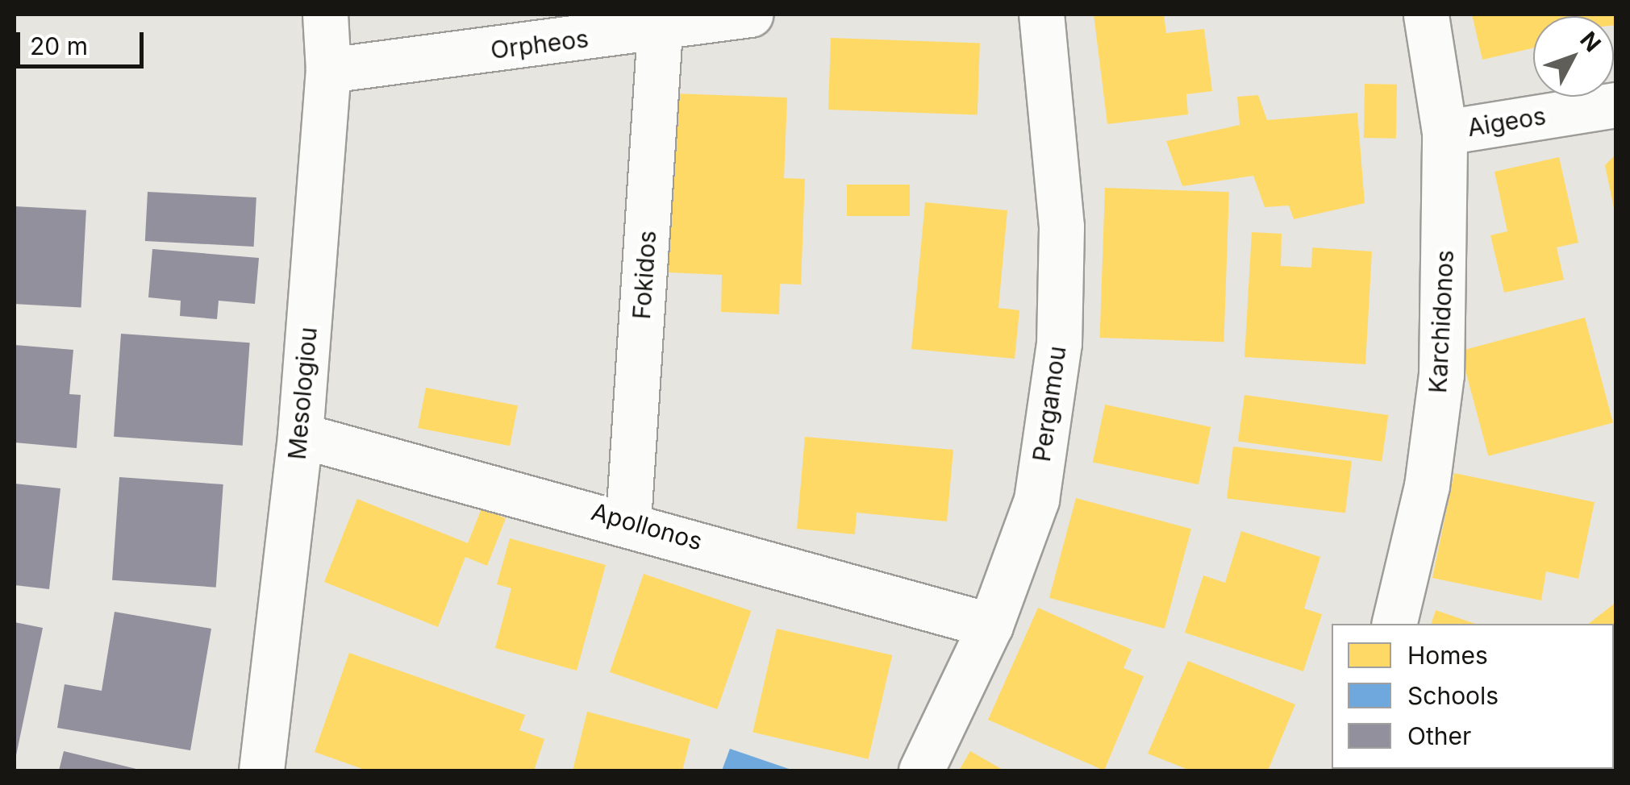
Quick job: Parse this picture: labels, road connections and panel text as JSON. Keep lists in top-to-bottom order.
{
  "streets": {
    "street": [
      "Orpheos",
      "Aigeos",
      "Fokidos",
      "Karchidonos",
      "Mesologiou",
      "Pergamou",
      "Apollonos"
    ]
  },
  "crossings": [
    ["Orpheos", "Fokidos"],
    ["Orpheos", "Mesologiou"],
    ["Aigeos", "Karchidonos"],
    ["Fokidos", "Apollonos"],
    ["Mesologiou", "Apollonos"],
    ["Pergamou", "Apollonos"]
  ],
  "legend": ["Homes", "Schools", "Other"],
  "scale_bar": "20 m",
  "north": "top right"
}
